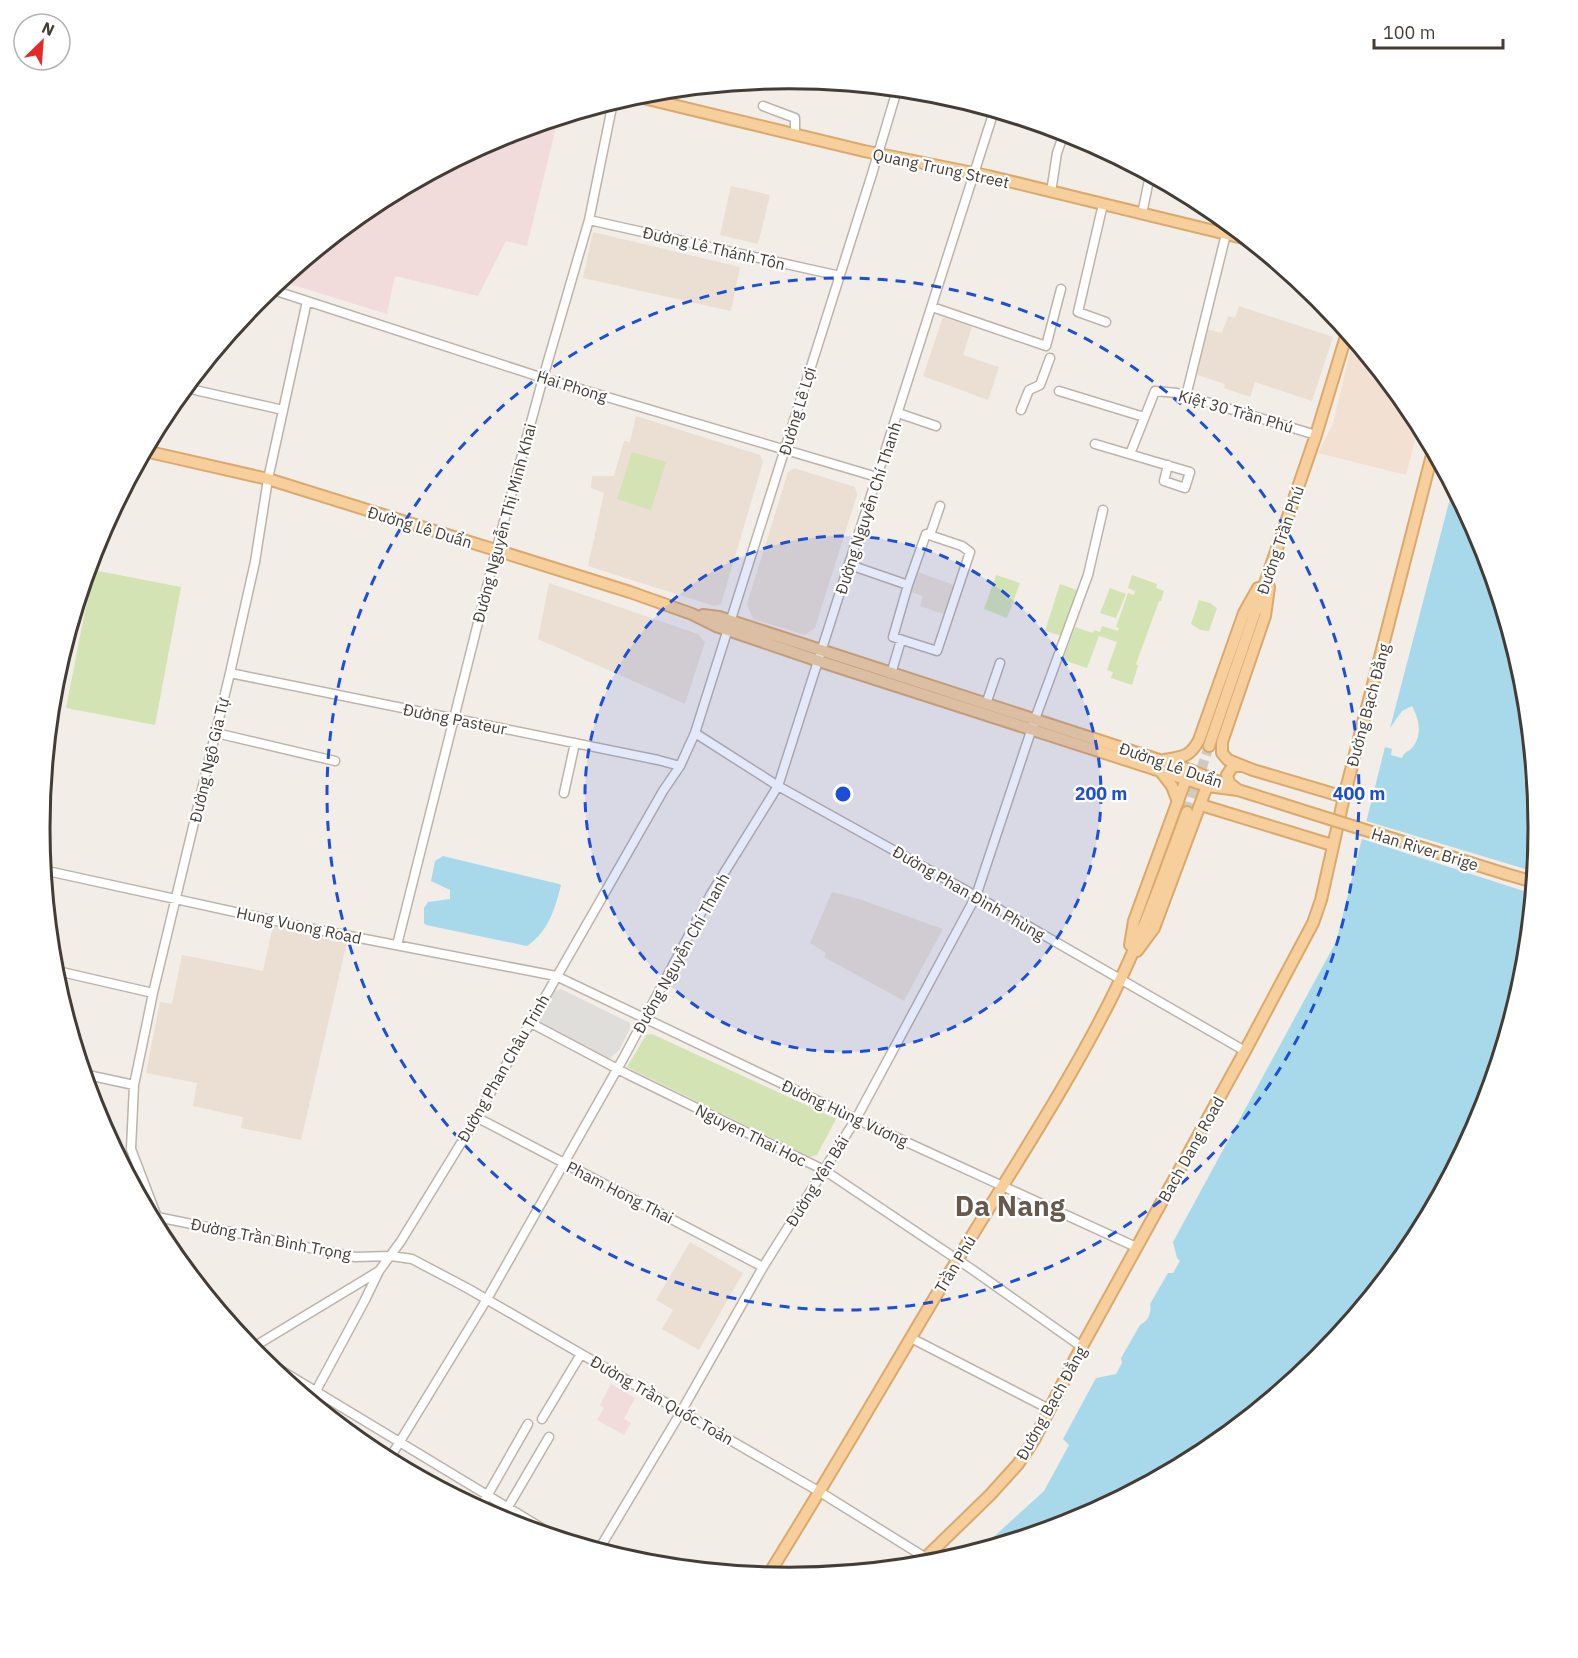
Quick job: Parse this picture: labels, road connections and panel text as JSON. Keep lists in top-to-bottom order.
{
  "streets": {
    "main road": [
      "Quang Trung Street",
      "Đường Lê Duẩn",
      "Đường Trần Phú",
      "Đường Bạch Đằng",
      "Han River Brige",
      "Bach Dang Road",
      "Trần Phú"
    ],
    "street": [
      "Đường Lê Thánh Tôn",
      "Hai Phong",
      "Đường Lê Lợi",
      "Kiệt 30 Trần Phú",
      "Đường Nguyễn Chí Thanh",
      "Đường Nguyễn Thị Minh Khai",
      "Đường Pasteur",
      "Đường Ngô Gia Tự",
      "Đường Phan Đình Phùng",
      "Hung Vuong Road",
      "Đường Phan Châu Trinh",
      "Đường Hùng Vương",
      "Nguyen Thai Hoc",
      "Đường Yên Bái",
      "Pham Hong Thai",
      "Đường Trần Bình Trọng",
      "Đường Trần Quốc Toản"
    ]
  },
  "crossings": [
    ["Quang Trung Street", "Đường Lê Lợi"],
    ["Quang Trung Street", "Đường Nguyễn Chí Thanh"],
    ["Đường Lê Thánh Tôn", "Đường Lê Lợi"],
    ["Đường Lê Thánh Tôn", "Đường Nguyễn Thị Minh Khai"],
    ["Hai Phong", "Đường Lê Lợi"],
    ["Hai Phong", "Đường Nguyễn Chí Thanh"],
    ["Hai Phong", "Đường Nguyễn Thị Minh Khai"],
    ["Hai Phong", "Đường Ngô Gia Tự"],
    ["Đường Lê Lợi", "Đường Lê Duẩn"],
    ["Đường Lê Lợi", "Đường Phan Đình Phùng"],
    ["Đường Lê Lợi", "Đường Phan Châu Trinh"],
    ["Kiệt 30 Trần Phú", "Đường Trần Phú"],
    ["Đường Nguyễn Chí Thanh", "Đường Lê Duẩn"],
    ["Đường Nguyễn Chí Thanh", "Đường Phan Đình Phùng"],
    ["Đường Nguyễn Chí Thanh", "Đường Hùng Vương"],
    ["Đường Nguyễn Chí Thanh", "Nguyen Thai Hoc"],
    ["Đường Nguyễn Chí Thanh", "Pham Hong Thai"],
    ["Đường Nguyễn Chí Thanh", "Đường Trần Quốc Toản"],
    ["Đường Nguyễn Thị Minh Khai", "Đường Lê Duẩn"],
    ["Đường Nguyễn Thị Minh Khai", "Đường Pasteur"],
    ["Đường Nguyễn Thị Minh Khai", "Hung Vuong Road"],
    ["Đường Lê Duẩn", "Đường Ngô Gia Tự"],
    ["Đường Lê Duẩn", "Han River Brige"],
    ["Đường Lê Duẩn", "Đường Yên Bái"],
    ["Đường Bạch Đằng", "Đường Phan Đình Phùng"],
    ["Đường Bạch Đằng", "Đường Hùng Vương"],
    ["Đường Bạch Đằng", "Nguyen Thai Hoc"],
    ["Đường Bạch Đằng", "Bach Dang Road"],
    ["Đường Pasteur", "Đường Ngô Gia Tự"],
    ["Đường Pasteur", "Đường Phan Châu Trinh"],
    ["Đường Ngô Gia Tự", "Hung Vuong Road"],
    ["Đường Phan Đình Phùng", "Đường Phan Châu Trinh"],
    ["Đường Phan Đình Phùng", "Bach Dang Road"],
    ["Đường Phan Đình Phùng", "Đường Yên Bái"],
    ["Đường Phan Đình Phùng", "Trần Phú"],
    ["Hung Vuong Road", "Đường Phan Châu Trinh"],
    ["Hung Vuong Road", "Đường Hùng Vương"],
    ["Đường Phan Châu Trinh", "Đường Hùng Vương"],
    ["Đường Phan Châu Trinh", "Nguyen Thai Hoc"],
    ["Đường Phan Châu Trinh", "Pham Hong Thai"],
    ["Đường Phan Châu Trinh", "Đường Trần Bình Trọng"],
    ["Đường Phan Châu Trinh", "Đường Trần Quốc Toản"],
    ["Đường Hùng Vương", "Bach Dang Road"],
    ["Đường Hùng Vương", "Đường Yên Bái"],
    ["Đường Hùng Vương", "Trần Phú"],
    ["Nguyen Thai Hoc", "Đường Yên Bái"],
    ["Nguyen Thai Hoc", "Trần Phú"],
    ["Đường Yên Bái", "Pham Hong Thai"],
    ["Đường Yên Bái", "Đường Trần Quốc Toản"],
    ["Đường Trần Bình Trọng", "Đường Trần Quốc Toản"],
    ["Trần Phú", "Đường Trần Quốc Toản"]
  ],
  "districts": ["Da Nang"],
  "scale_bar": "100 m",
  "north": "top right",
  "rings": ["200 m", "400 m"]
}
